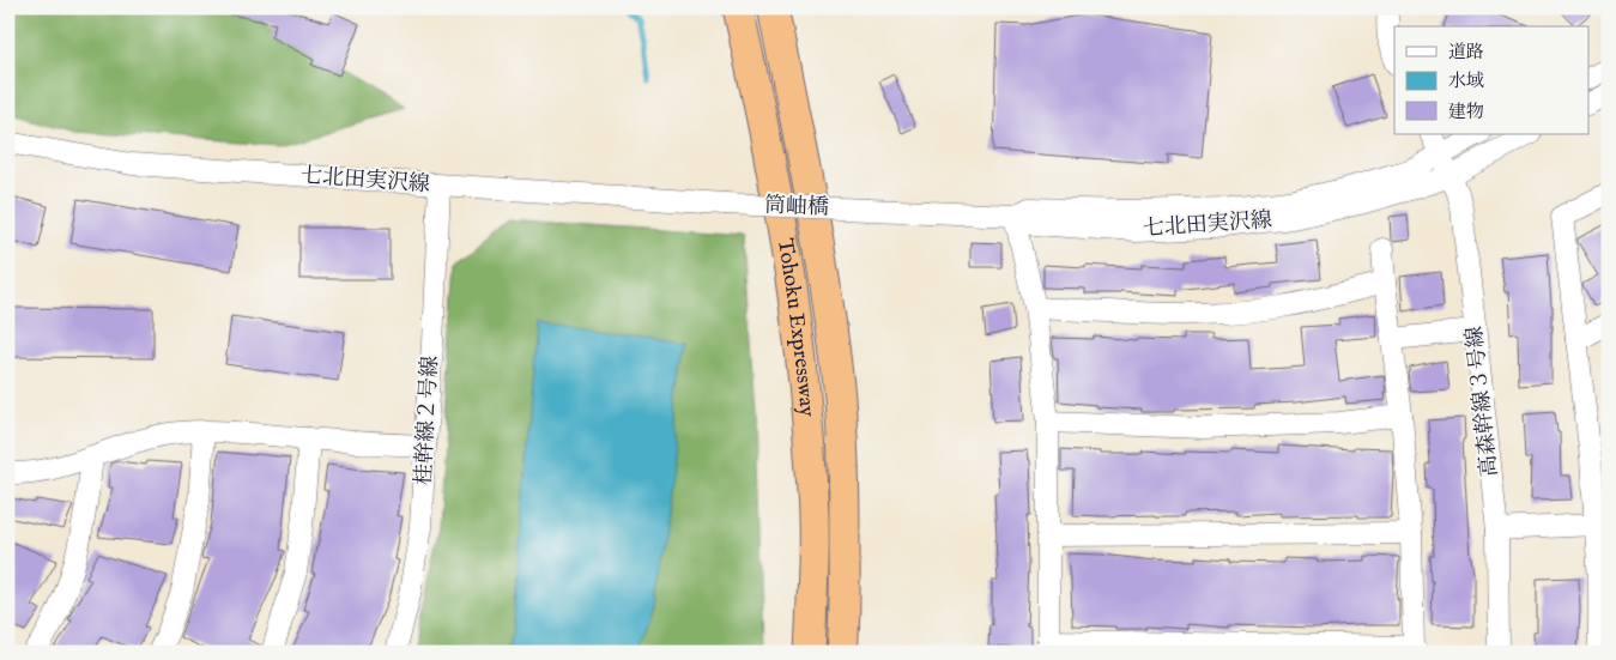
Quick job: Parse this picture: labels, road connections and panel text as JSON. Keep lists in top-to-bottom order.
{
  "streets": {
    "highway": ["Tohoku Expressway"],
    "street": [
      "七北田実沢線",
      "筒岫橋",
      "高森幹線３号線",
      "桂幹線２号線"
    ]
  },
  "crossings": [
    ["七北田実沢線", "筒岫橋"],
    ["七北田実沢線", "高森幹線３号線"],
    ["七北田実沢線", "桂幹線２号線"]
  ],
  "legend": ["道路", "水域", "建物"]
}
